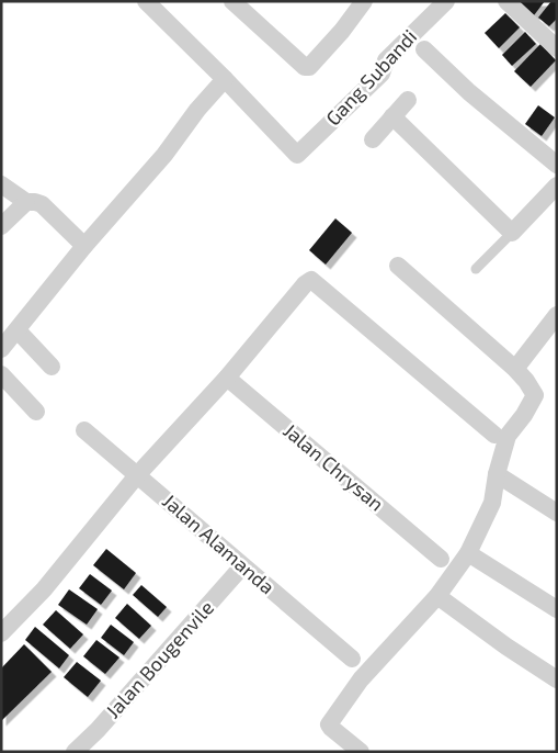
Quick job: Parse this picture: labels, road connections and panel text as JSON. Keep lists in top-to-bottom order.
{
  "streets": {
    "street": [
      "Gang Subandi",
      "Jalan Chrysan",
      "Jalan Alamanda",
      "Jalan Bougenvile"
    ]
  },
  "crossings": [
    ["Jalan Alamanda", "Jalan Bougenvile"]
  ]
}
